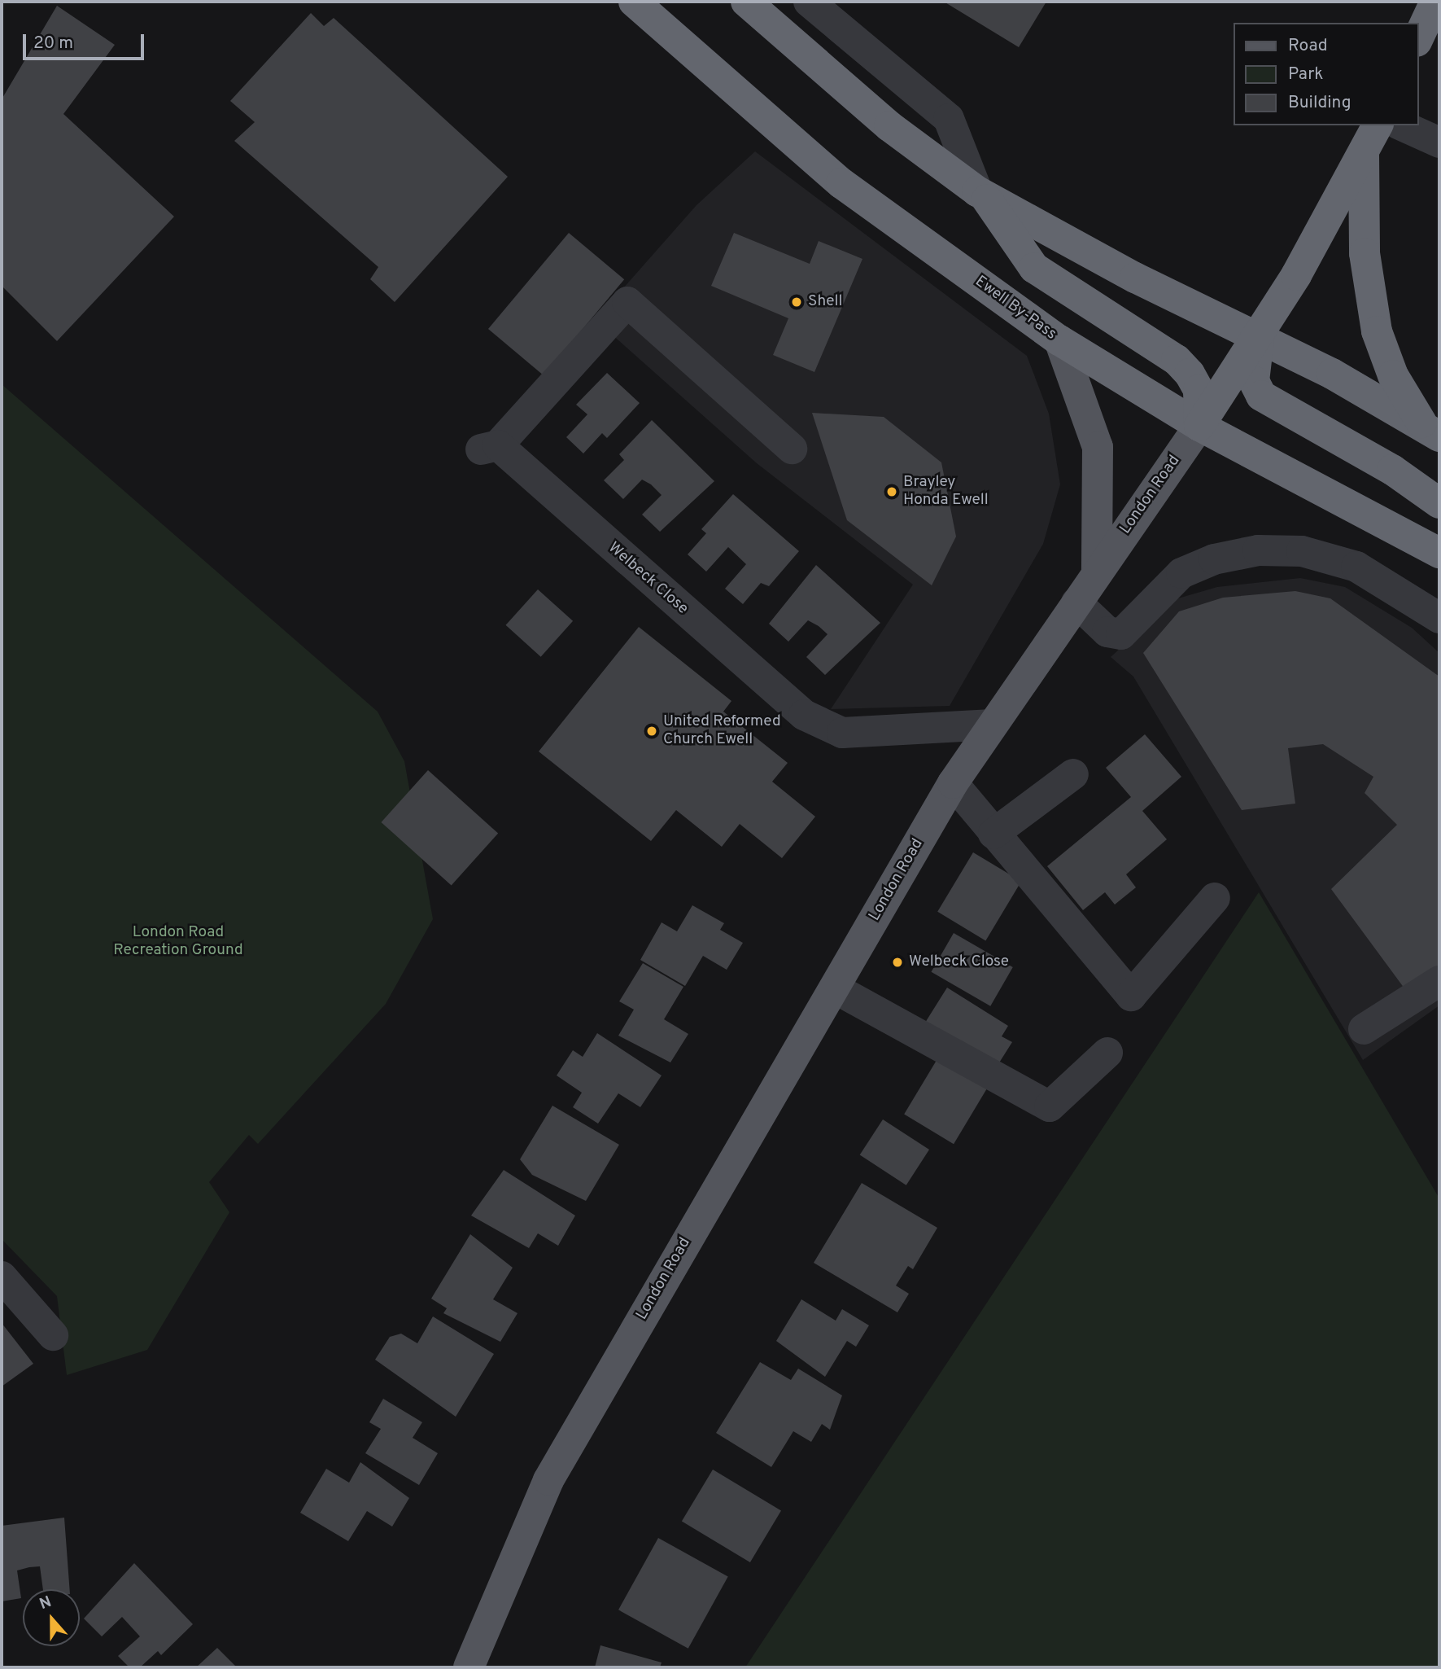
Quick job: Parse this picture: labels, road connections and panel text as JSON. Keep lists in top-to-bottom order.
{
  "streets": {
    "highway": ["Ewell By-Pass", "London Road"],
    "street": ["Welbeck Close"]
  },
  "crossings": [
    ["Ewell By-Pass", "London Road"],
    ["London Road", "Welbeck Close"]
  ],
  "parks": ["London Road Recreation Ground"],
  "places": [
    "Shell",
    "Brayley Honda Ewell",
    "United Reformed Church Ewell",
    "Welbeck Close"
  ],
  "legend": ["Road", "Park", "Building"],
  "scale_bar": "20 m",
  "north": "top"
}
